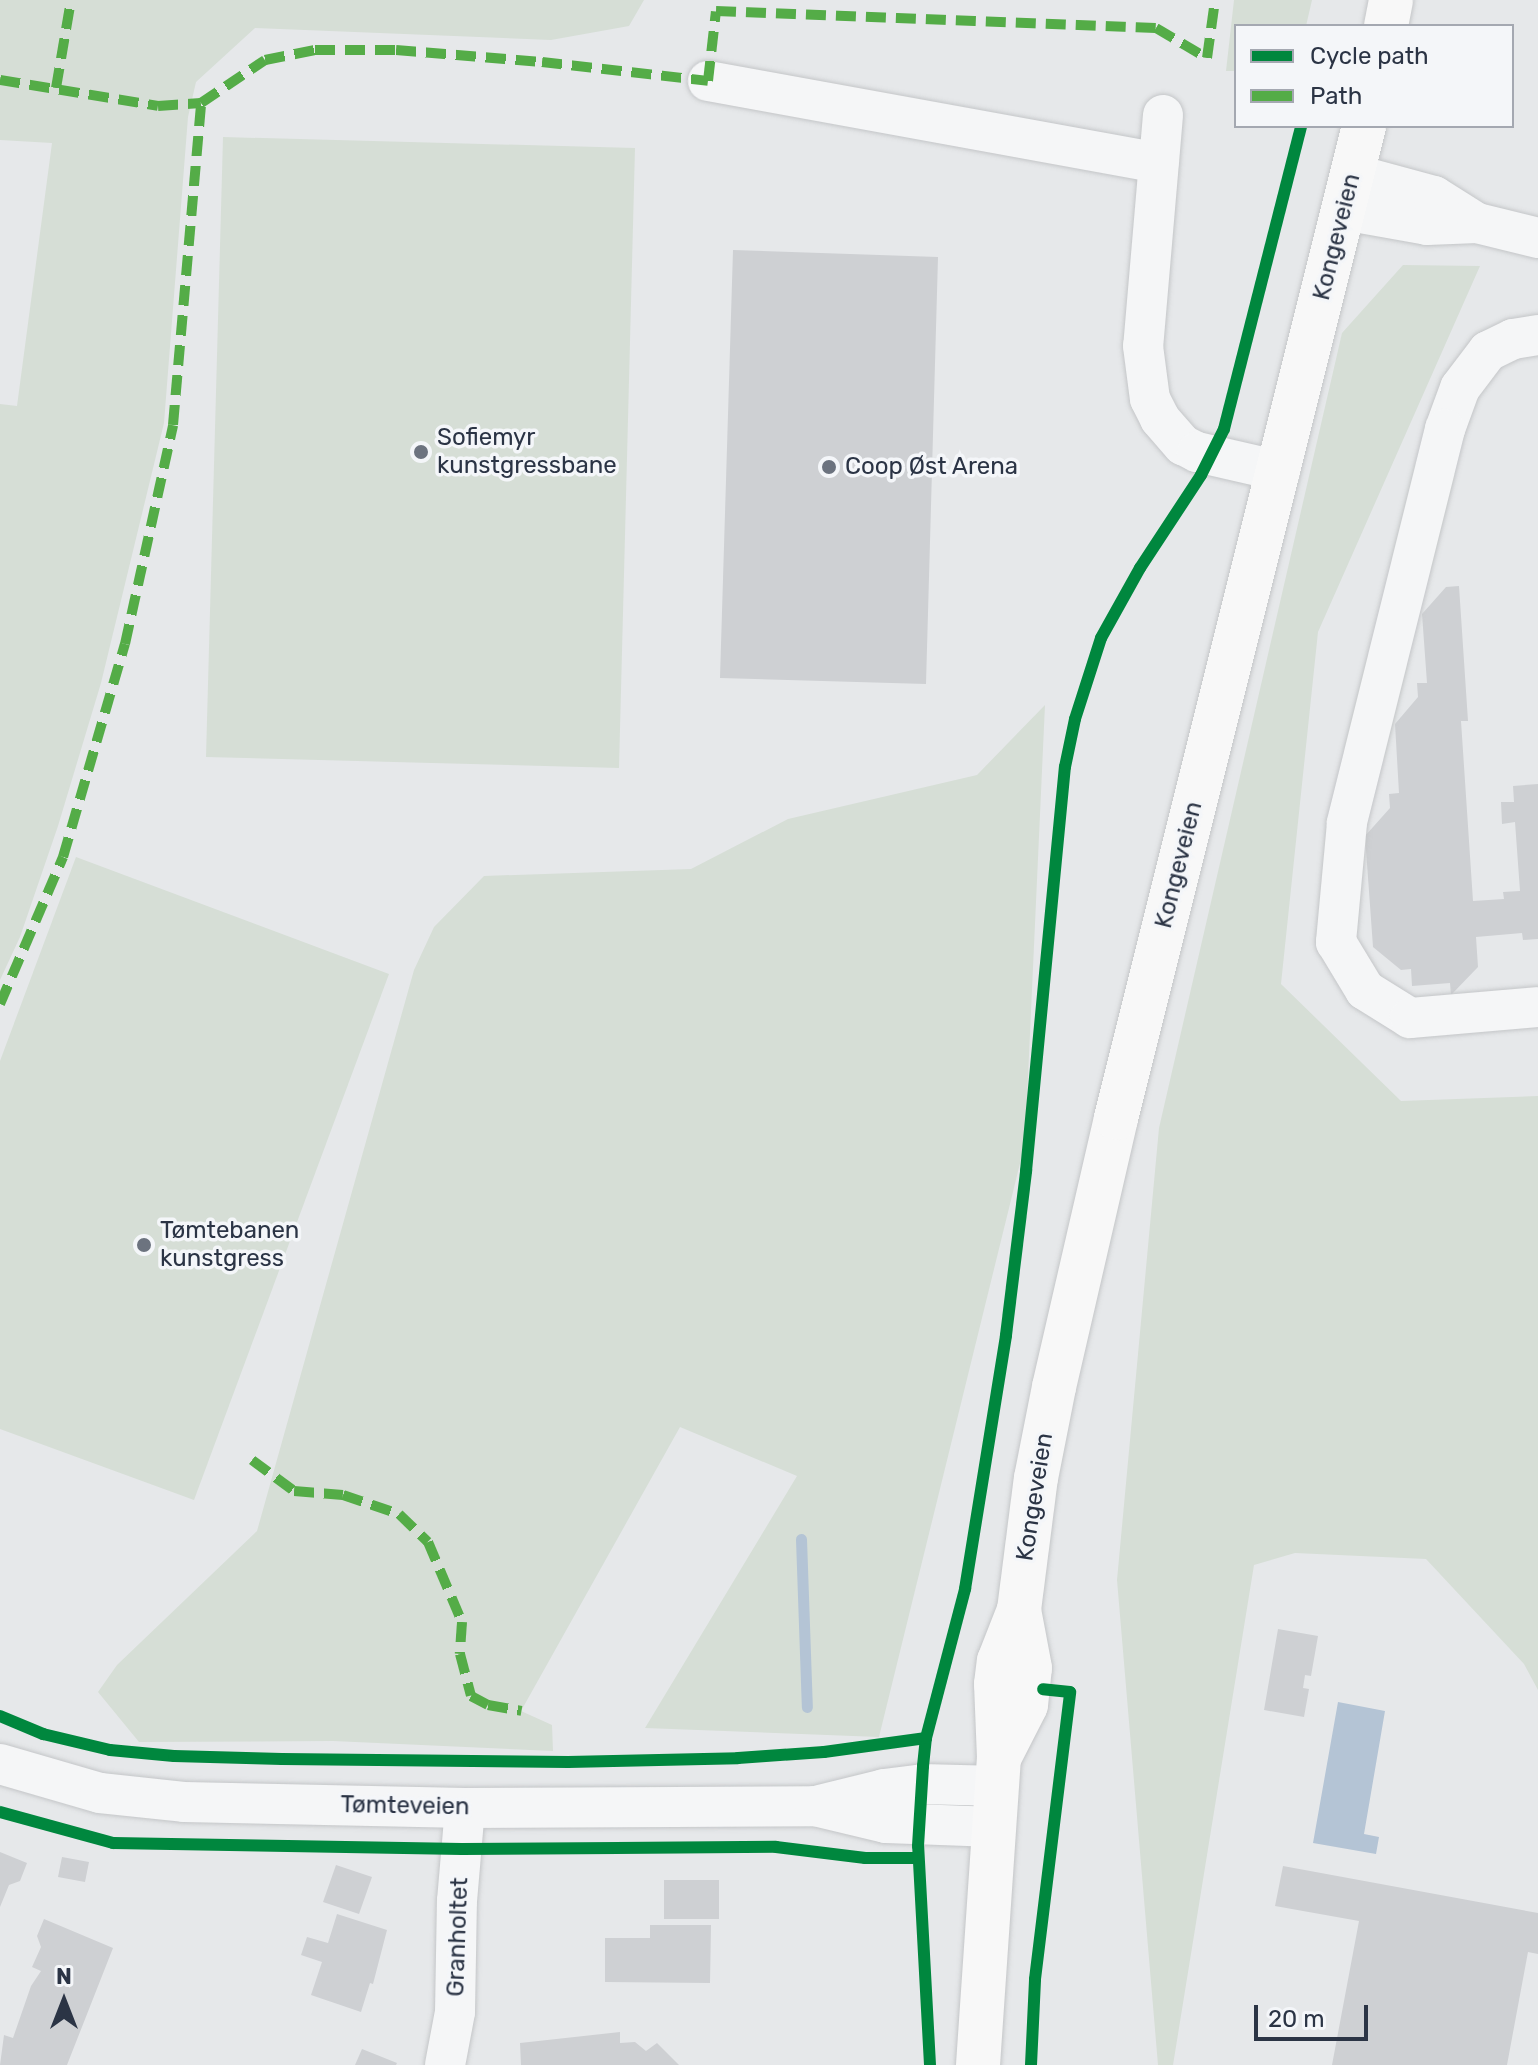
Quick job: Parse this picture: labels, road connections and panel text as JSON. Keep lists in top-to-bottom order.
{
  "streets": {
    "main road": ["Kongeveien"],
    "street": ["Tømteveien", "Granholtet"]
  },
  "crossings": [
    ["Kongeveien", "Tømteveien"],
    ["Tømteveien", "Granholtet"]
  ],
  "places": ["Sofiemyr kunstgressbane", "Coop Øst Arena", "Tømtebanen kunstgress"],
  "legend": ["Cycle path", "Path"],
  "scale_bar": "20 m",
  "north": "top"
}
